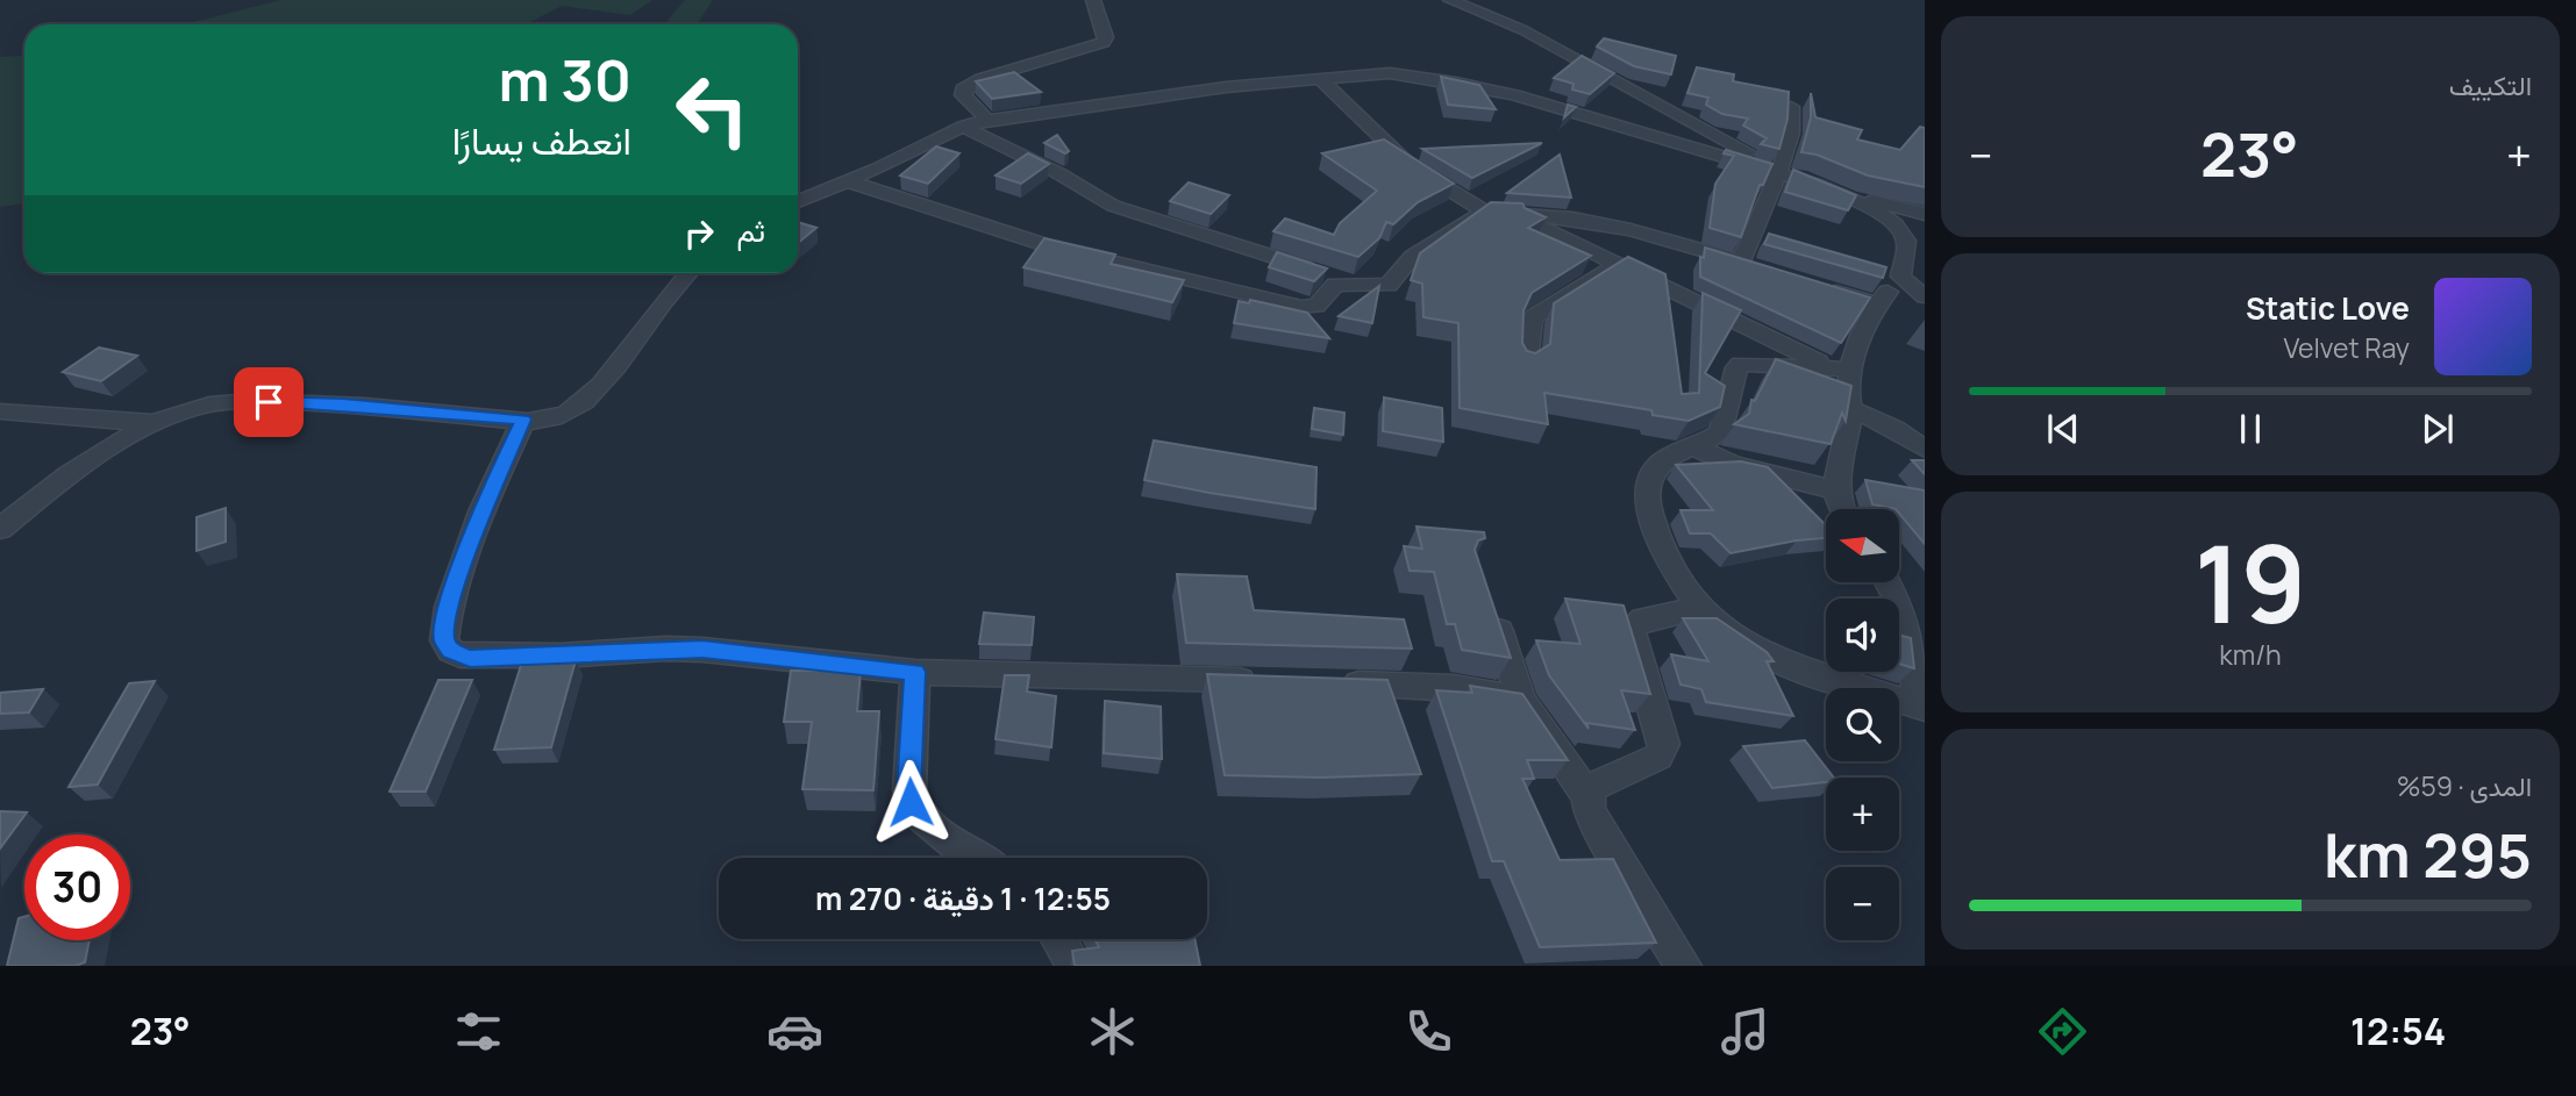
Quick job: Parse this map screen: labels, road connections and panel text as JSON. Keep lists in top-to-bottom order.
{
  "north": "left",
  "page": {
    "tile": [
      "التكييف",
      ["19", "km/h"],
      ["المدى · 59%", "295 km"]
    ],
    "turn": ["30 m", "انعطف يسارًا"],
    "heat": ["−", "23°", "+"],
    "then": "ثم",
    "song": ["Static Love", "Velvet Ray"],
    "map_buttons": ["+", "−"],
    "limit": "30",
    "trip": "12:55 · 1 دقيقة · 270 m",
    "tabs": ["12:54", "23°"]
  }
}
